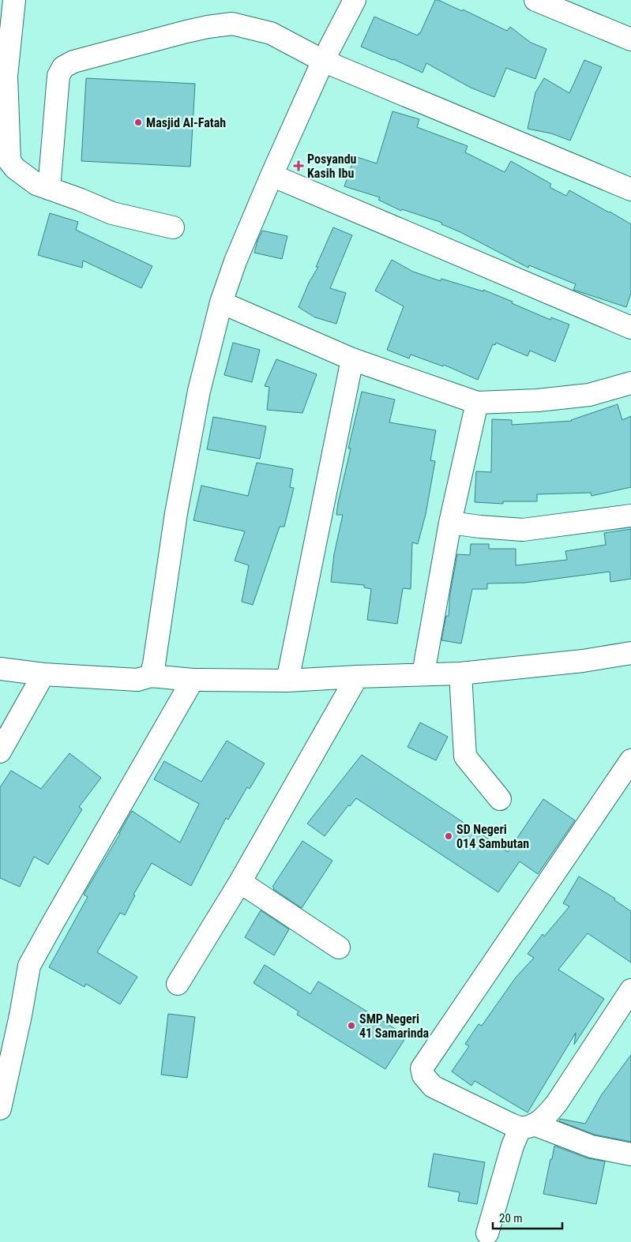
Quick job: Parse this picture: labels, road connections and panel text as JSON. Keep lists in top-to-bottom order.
{
  "places": {
    "other": ["Masjid Al-Fatah", "SD Negeri 014 Sambutan", "SMP Negeri 41 Samarinda"],
    "health": ["Posyandu Kasih Ibu"]
  },
  "scale_bar": "20 m"
}
